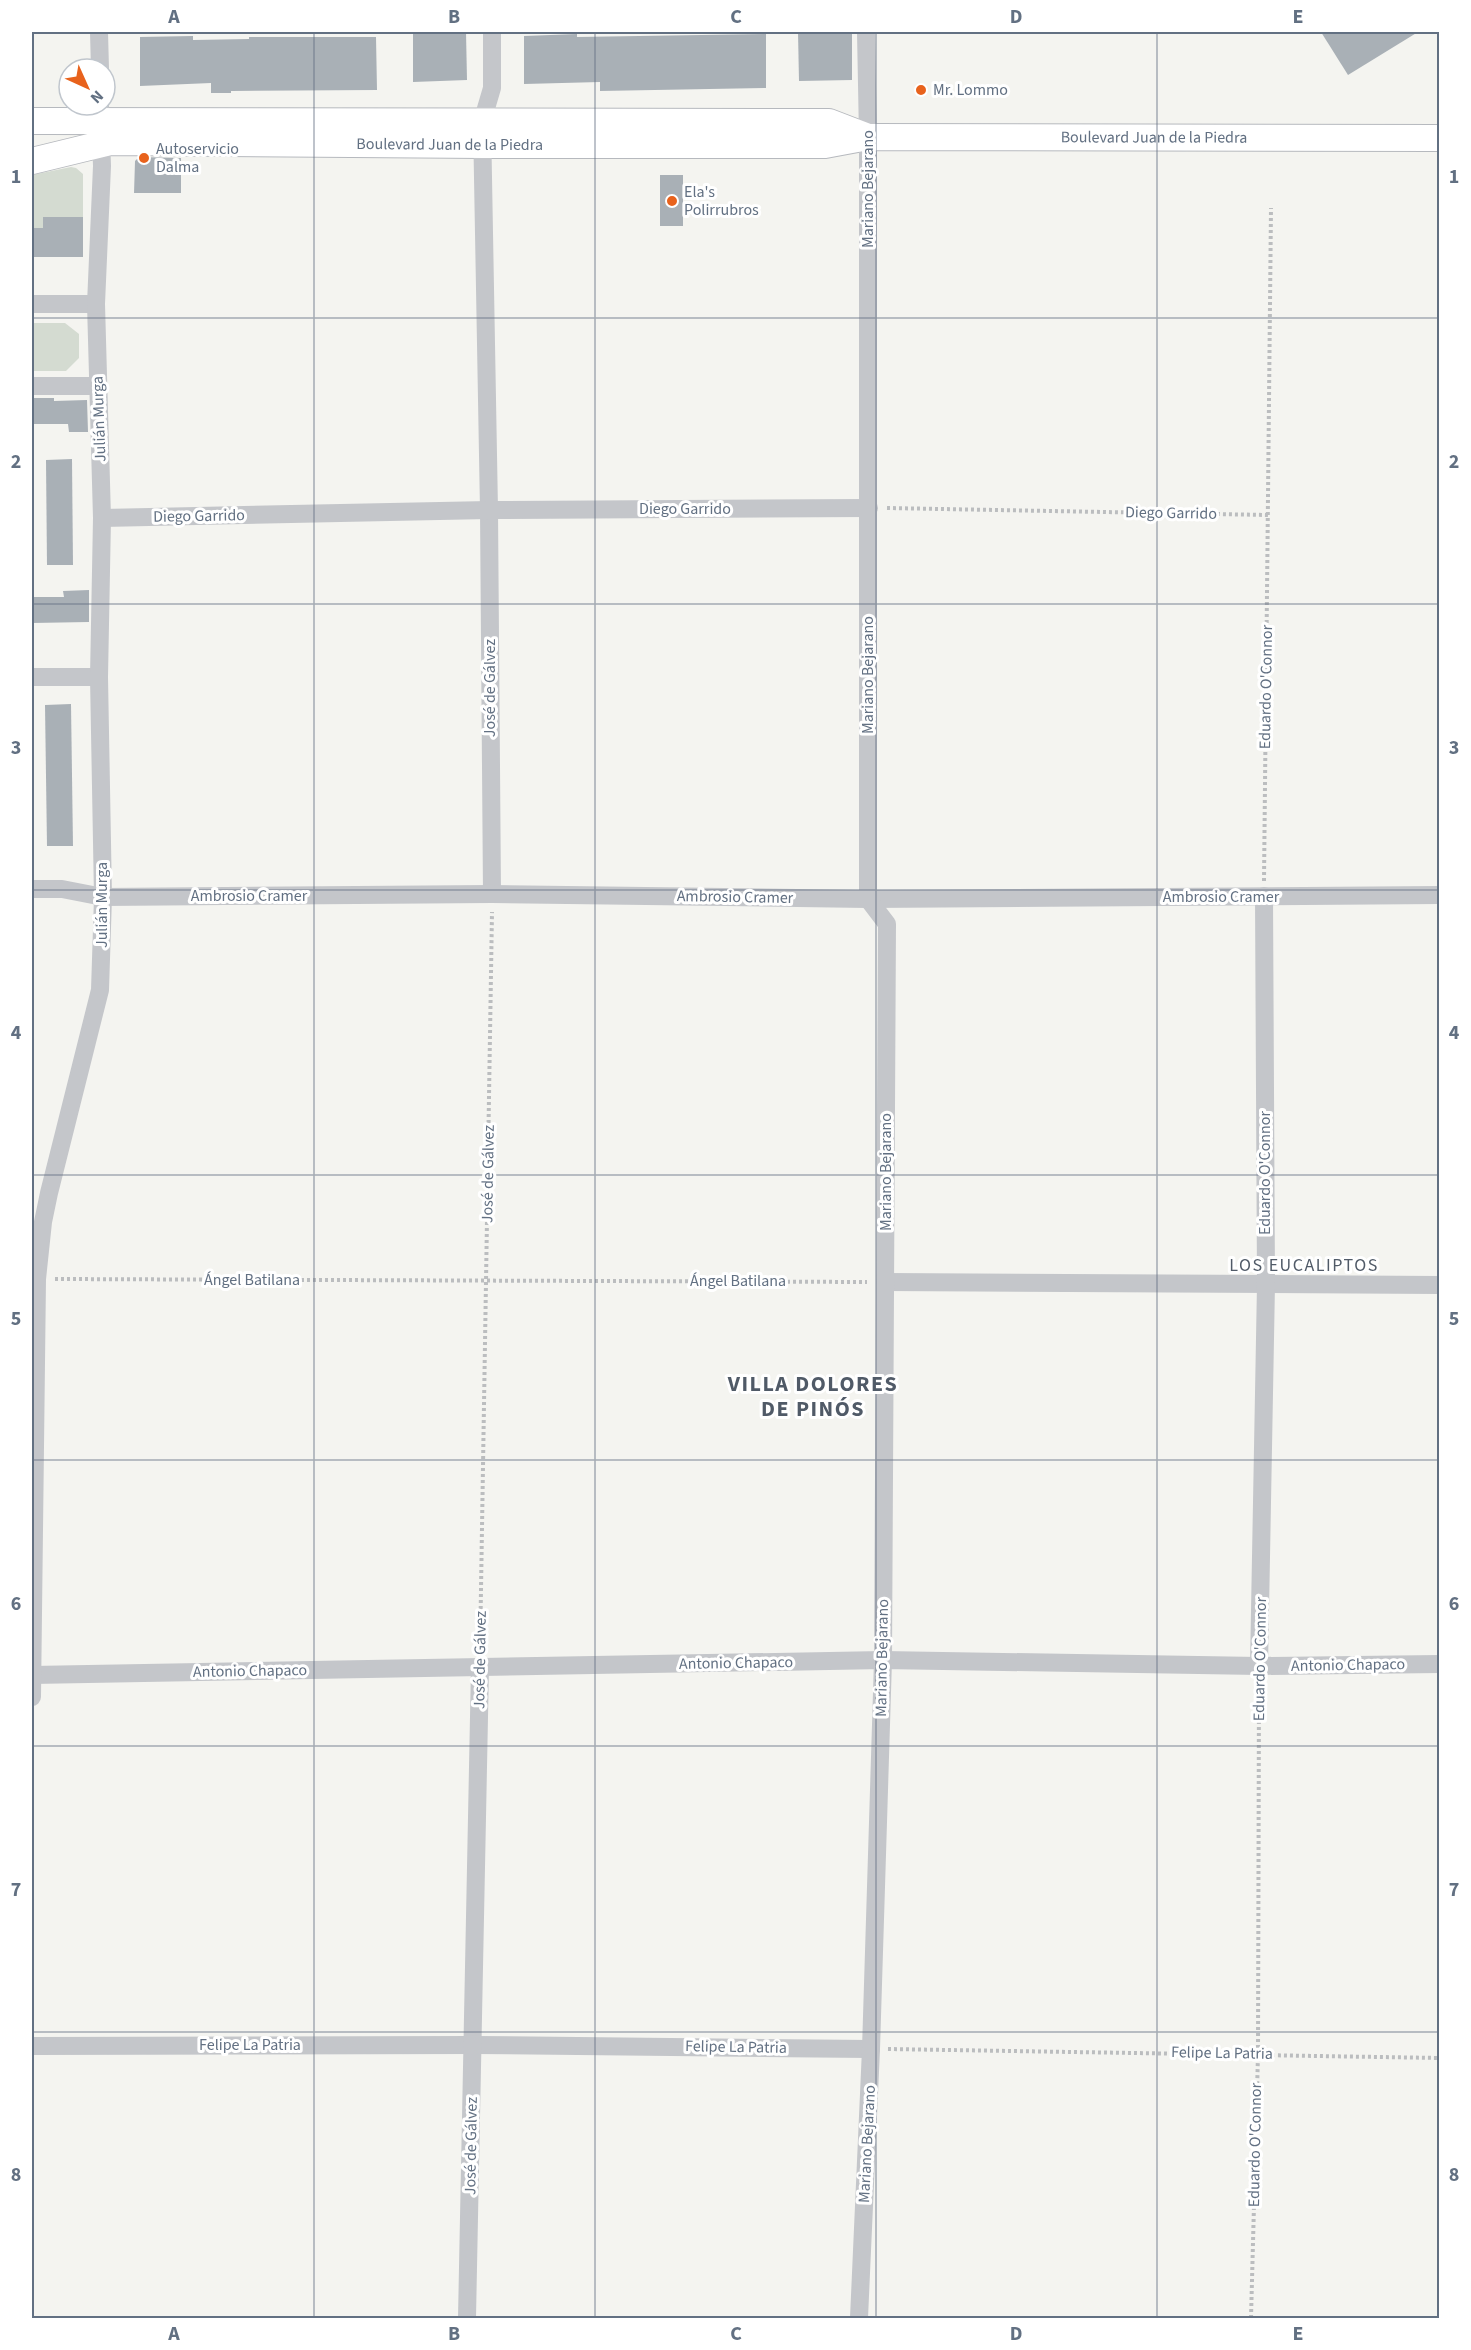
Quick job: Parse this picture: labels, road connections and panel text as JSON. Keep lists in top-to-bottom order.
{
  "streets": {
    "main road": ["Boulevard Juan de la Piedra"],
    "street": [
      "Mariano Bejarano",
      "Julián Murga",
      "Diego Garrido",
      "Eduardo O'Connor",
      "José de Gálvez",
      "Ambrosio Cramer",
      "Antonio Chapaco",
      "Felipe La Patria"
    ],
    "path": ["Ángel Batilana"]
  },
  "crossings": [
    ["Boulevard Juan de la Piedra", "Mariano Bejarano"],
    ["Boulevard Juan de la Piedra", "Julián Murga"],
    ["Boulevard Juan de la Piedra", "José de Gálvez"],
    ["Mariano Bejarano", "Diego Garrido"],
    ["Mariano Bejarano", "Ambrosio Cramer"],
    ["Mariano Bejarano", "Ángel Batilana"],
    ["Mariano Bejarano", "Antonio Chapaco"],
    ["Mariano Bejarano", "Felipe La Patria"],
    ["Julián Murga", "Diego Garrido"],
    ["Julián Murga", "Ambrosio Cramer"],
    ["Julián Murga", "Ángel Batilana"],
    ["Julián Murga", "Antonio Chapaco"],
    ["Diego Garrido", "Eduardo O'Connor"],
    ["Diego Garrido", "José de Gálvez"],
    ["Eduardo O'Connor", "Ambrosio Cramer"],
    ["Eduardo O'Connor", "Antonio Chapaco"],
    ["Eduardo O'Connor", "Felipe La Patria"],
    ["José de Gálvez", "Ambrosio Cramer"],
    ["José de Gálvez", "Ángel Batilana"],
    ["José de Gálvez", "Antonio Chapaco"],
    ["José de Gálvez", "Felipe La Patria"]
  ],
  "districts": ["LOS EUCALIPTOS", "VILLA DOLORES DE PINÓS"],
  "places": ["Mr. Lommo", "Autoservicio Dalma", "Ela's Polirrubros"],
  "north": "bottom right",
  "grid": {
    "columns": [
      "A",
      "B",
      "C",
      "D",
      "E"
    ],
    "rows": [
      "1",
      "2",
      "3",
      "4",
      "5",
      "6",
      "7",
      "8"
    ]
  }
}
